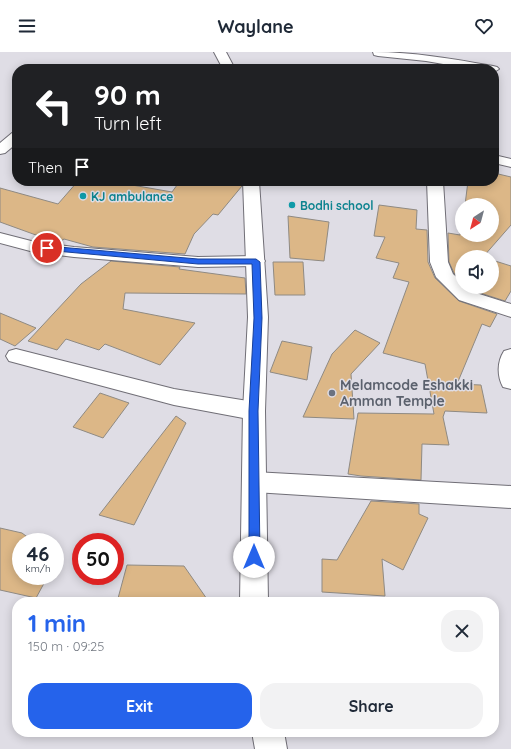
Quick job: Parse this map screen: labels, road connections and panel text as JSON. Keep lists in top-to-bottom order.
{
  "places": ["KJ ambulance", "Bodhi school", "Melamcode Eshakki Amman Temple"],
  "north": "bottom left",
  "page": {
    "header": "Waylane",
    "turn": ["90 m", "Turn left"],
    "then": "Then",
    "speed": "46 km/h",
    "limit": "50",
    "heading": ["1 min", "150 m · 09:25"],
    "buttons": ["Exit", "Share"]
  }
}
